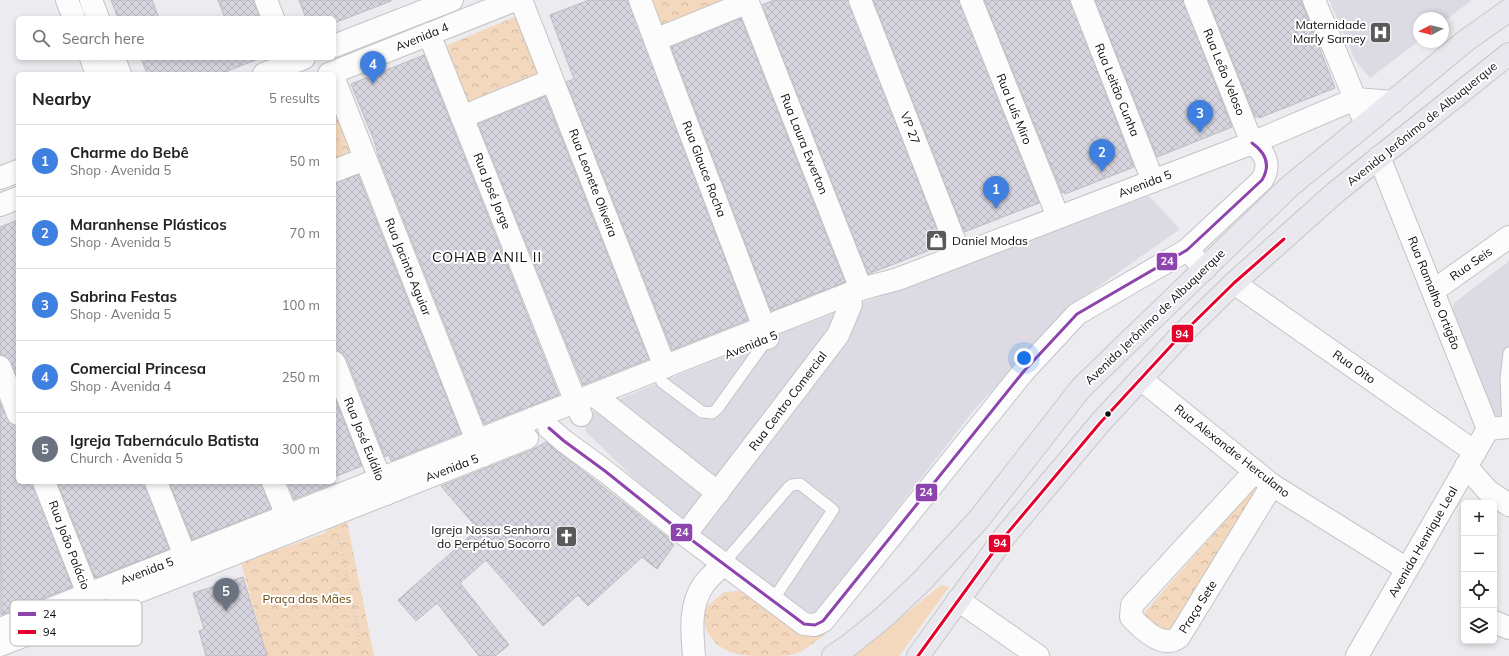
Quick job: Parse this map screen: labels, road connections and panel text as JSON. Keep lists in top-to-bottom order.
{
  "streets": {
    "main road": ["Avenida Jerônimo de Albuquerque"],
    "street": [
      "Avenida 4",
      "Rua Leão Veloso",
      "Rua Leitão Cunha",
      "Rua Luís Miro",
      "VP 27",
      "Rua Laura Ewerton",
      "Rua Glauce Rocha",
      "Rua Leonete Oliveira",
      "Avenida 5",
      "Rua José Jorge",
      "Rua Seis",
      "Rua Jacinto Aguiar",
      "Rua Ramalho Ortigão",
      "Rua Oito",
      "Rua Centro Comercial",
      "Rua José Eulálio",
      "Rua Alexandre Herculano",
      "Avenida Henrique Leal",
      "Rua João Palácio",
      "Praça Sete"
    ]
  },
  "crossings": [
    ["Avenida 4", "Rua José Jorge"],
    ["Rua Leão Veloso", "Avenida 5"],
    ["Rua Leitão Cunha", "Avenida 5"],
    ["Rua Luís Miro", "Avenida 5"],
    ["Avenida Jerônimo de Albuquerque", "Avenida 5"],
    ["Avenida Jerônimo de Albuquerque", "Rua Ramalho Ortigão"],
    ["Avenida Jerônimo de Albuquerque", "Rua Oito"],
    ["Avenida Jerônimo de Albuquerque", "Rua Alexandre Herculano"],
    ["VP 27", "Avenida 5"],
    ["Rua Laura Ewerton", "Avenida 5"],
    ["Rua Laura Ewerton", "Rua Centro Comercial"],
    ["Rua Glauce Rocha", "Avenida 5"],
    ["Rua Leonete Oliveira", "Avenida 5"],
    ["Avenida 5", "Rua José Jorge"],
    ["Avenida 5", "Rua Jacinto Aguiar"],
    ["Avenida 5", "Rua Centro Comercial"],
    ["Avenida 5", "Rua José Eulálio"],
    ["Rua Seis", "Rua Ramalho Ortigão"],
    ["Rua Ramalho Ortigão", "Avenida Henrique Leal"],
    ["Rua Oito", "Avenida Henrique Leal"],
    ["Rua Alexandre Herculano", "Avenida Henrique Leal"],
    ["Rua Alexandre Herculano", "Praça Sete"]
  ],
  "districts": ["COHAB ANIL II"],
  "parks": ["Praça das Mães"],
  "places": {
    "hospital": ["Maternidade Marly Sarney"],
    "shop": ["Daniel Modas"],
    "church": ["Igreja Nossa Senhora do Perpétuo Socorro"]
  },
  "lines": ["transit line 24", "transit line 94"],
  "legend": ["24", "94"],
  "north": "left",
  "page": {
    "search": "Search here",
    "pins": [
      "4",
      "3",
      "2",
      "1",
      "5"
    ],
    "heading": ["Nearby", "5 results"],
    "list": [
      {
        "mark": "1",
        "name": "Charme do Bebê",
        "note": "Shop · Avenida 5",
        "value": "50 m"
      },
      {
        "mark": "2",
        "name": "Maranhense Plásticos",
        "note": "Shop · Avenida 5",
        "value": "70 m"
      },
      {
        "mark": "3",
        "name": "Sabrina Festas",
        "note": "Shop · Avenida 5",
        "value": "100 m"
      },
      {
        "mark": "4",
        "name": "Comercial Princesa",
        "note": "Shop · Avenida 4",
        "value": "250 m"
      },
      {
        "mark": "5",
        "name": "Igreja Tabernáculo Batista",
        "note": "Church · Avenida 5",
        "value": "300 m"
      }
    ],
    "map_buttons": ["+", "−"]
  }
}
